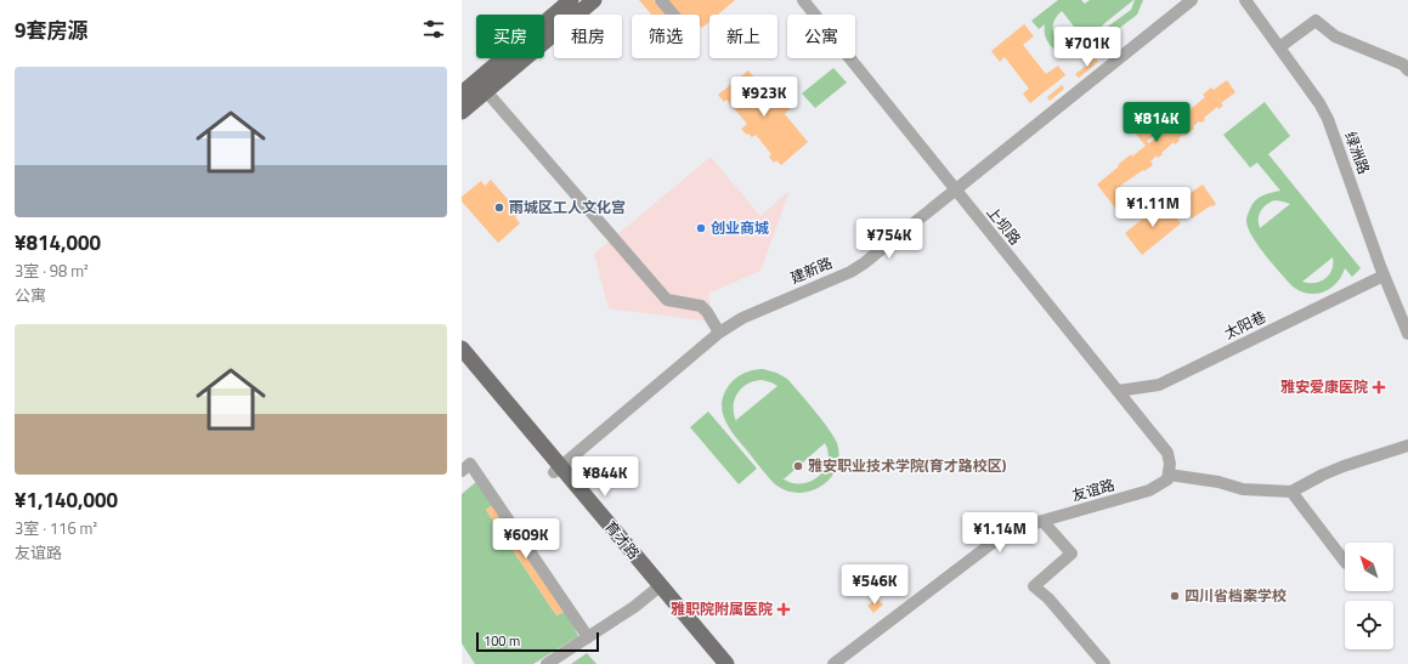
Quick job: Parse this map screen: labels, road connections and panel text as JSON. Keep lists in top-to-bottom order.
{
  "streets": {
    "main road": ["育才路"],
    "street": [
      "绿洲路",
      "上坝路",
      "建新路",
      "太阳巷",
      "友谊路"
    ]
  },
  "crossings": [
    ["绿洲路", "太阳巷"],
    ["上坝路", "建新路"],
    ["上坝路", "太阳巷"],
    ["上坝路", "友谊路"],
    ["建新路", "育才路"]
  ],
  "places": {
    "other": [
      "雨城区工人文化宫",
      "创业商城",
      "雅安职业技术学院(育才路校区)",
      "四川省档案学校"
    ],
    "health": ["雅安爱康医院", "雅职院附属医院"]
  },
  "scale_bar": "100 m",
  "north": "top left",
  "page": {
    "heading": "9套房源",
    "chip": [
      "买房",
      "租房",
      "筛选",
      "新上",
      "公寓"
    ],
    "price": [
      "¥701K",
      "¥923K",
      "¥814K",
      "¥1.11M",
      "¥754K",
      "¥844K",
      "¥1.14M",
      "¥609K",
      "¥546K"
    ],
    "list": [
      {
        "name": "¥814,000",
        "note": "3室 · 98 m² · 公寓"
      },
      {
        "name": "¥1,140,000",
        "note": "3室 · 116 m² · 友谊路"
      }
    ],
    "scale": "100 m"
  }
}
